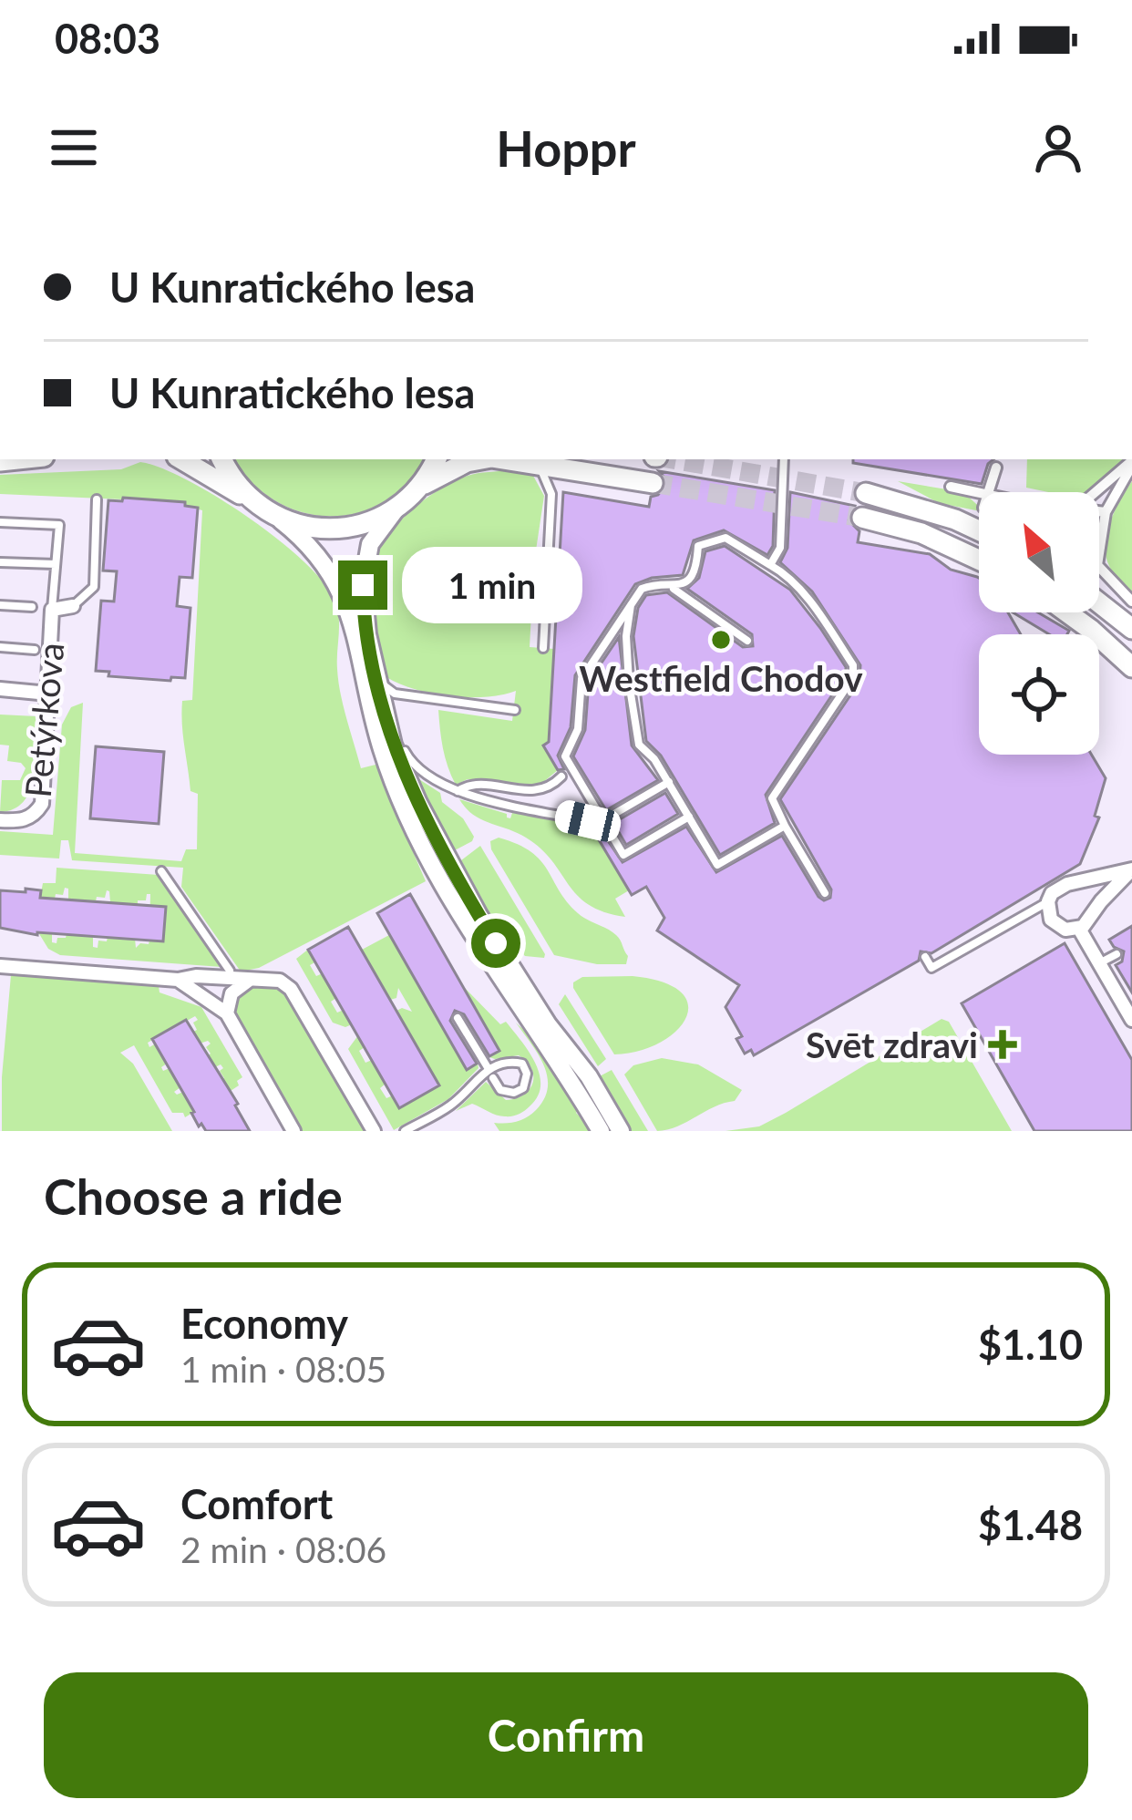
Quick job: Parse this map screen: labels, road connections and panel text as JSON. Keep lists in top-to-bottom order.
{
  "streets": {
    "street": ["Petýrkova"]
  },
  "places": {
    "other": ["Westfield Chodov"],
    "health": ["Svēt zdravi"]
  },
  "north": "top left",
  "page": {
    "status": "08:03",
    "header": "Hoppr",
    "banner": ["U Kunratického lesa", "U Kunratického lesa"],
    "bubble": "1 min",
    "heading": "Choose a ride",
    "list": [
      {
        "name": "Economy",
        "note": "1 min · 08:05",
        "value": "$1.10"
      },
      {
        "name": "Comfort",
        "note": "2 min · 08:06",
        "value": "$1.48"
      }
    ],
    "buttons": "Confirm"
  }
}
